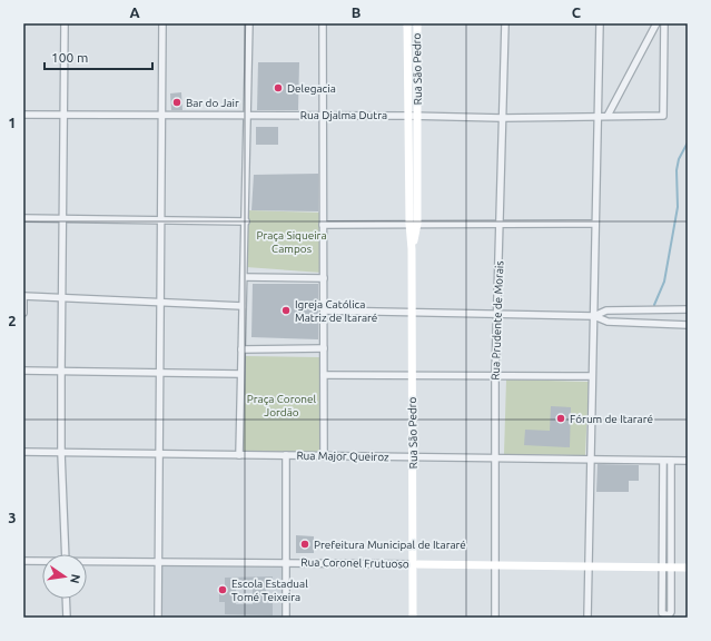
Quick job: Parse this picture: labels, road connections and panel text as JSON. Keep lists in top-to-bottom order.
{
  "streets": {
    "main road": ["Rua São Pedro", "Rua Coronel Frutuoso"],
    "street": ["Rua Djalma Dutra", "Rua Prudente de Morais", "Rua Major Queiroz"]
  },
  "crossings": [
    ["Rua São Pedro", "Rua Djalma Dutra"],
    ["Rua São Pedro", "Rua Major Queiroz"],
    ["Rua São Pedro", "Rua Coronel Frutuoso"],
    ["Rua Djalma Dutra", "Rua Prudente de Morais"],
    ["Rua Prudente de Morais", "Rua Major Queiroz"],
    ["Rua Prudente de Morais", "Rua Coronel Frutuoso"]
  ],
  "parks": ["Praça Siqueira Campos", "Praça Coronel Jordão"],
  "places": [
    "Delegacia",
    "Bar do Jair",
    "Igreja Católica Matriz de Itararé",
    "Fórum de Itararé",
    "Prefeitura Municipal de Itararé",
    "Escola Estadual Tomé Teixeira"
  ],
  "scale_bar": "100 m",
  "north": "right",
  "grid": {
    "columns": ["A", "B", "C"],
    "rows": ["1", "2", "3"]
  }
}
